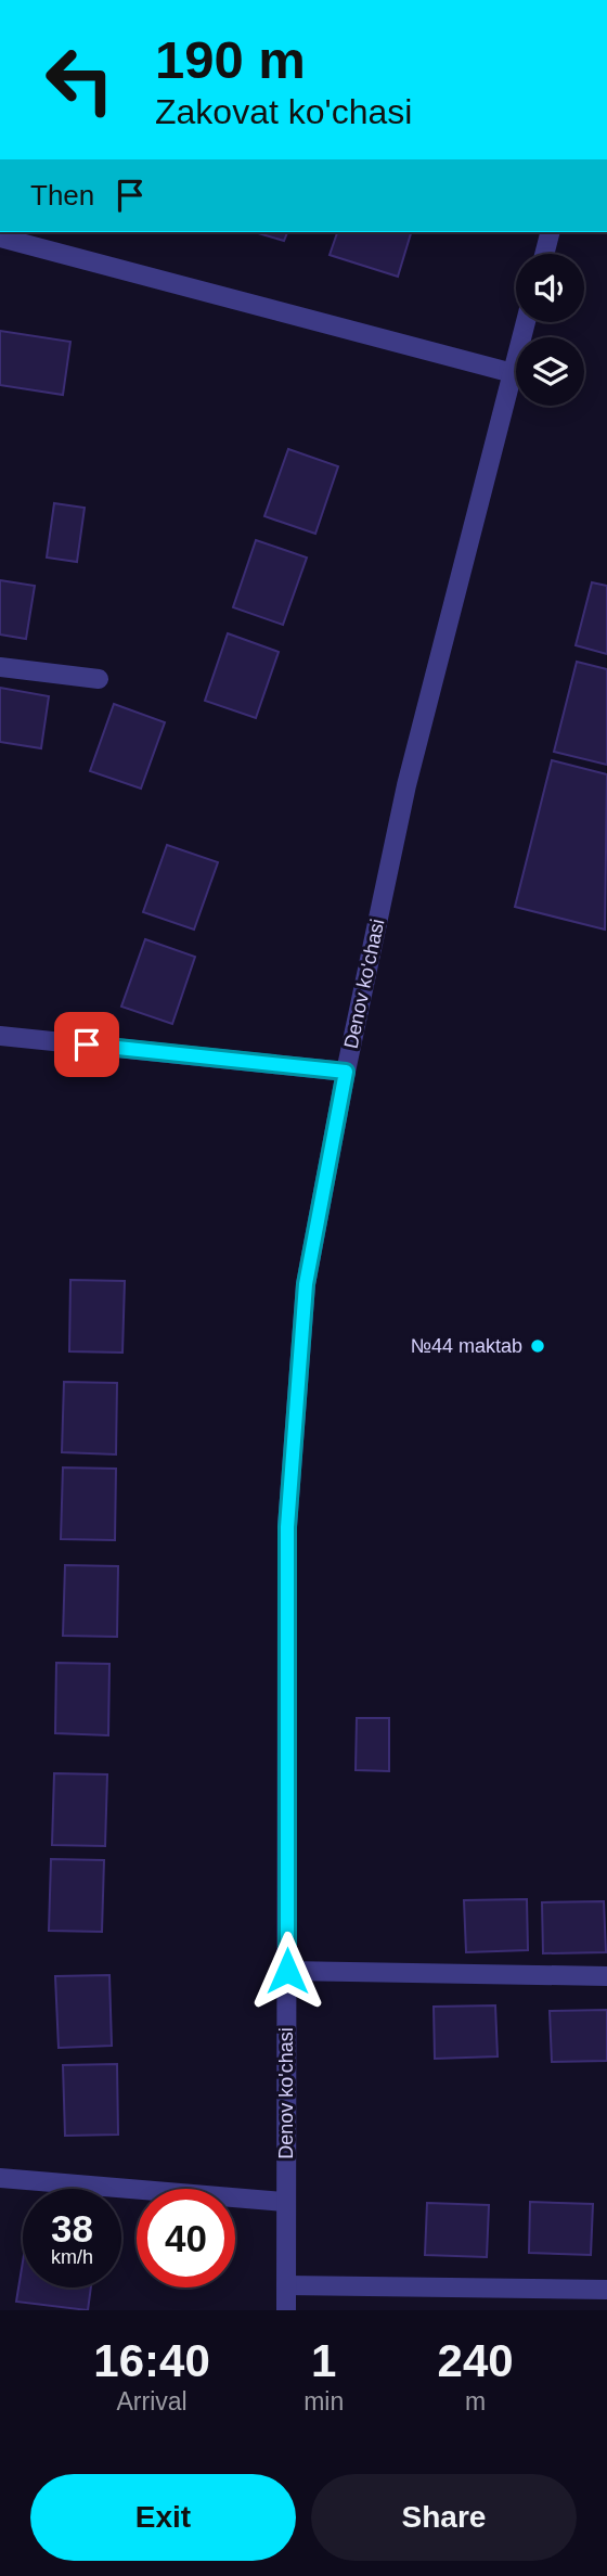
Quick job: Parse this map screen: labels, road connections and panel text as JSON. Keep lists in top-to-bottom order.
{
  "streets": {
    "street": ["Denov ko'chasi"]
  },
  "places": ["№44 maktab"],
  "page": {
    "turn": ["190 m", "Zakovat ko'chasi"],
    "then": "Then",
    "speed": "38 km/h",
    "limit": "40",
    "eta": [
      "16:40",
      "Arrival",
      "1",
      "min",
      "240",
      "m"
    ],
    "buttons": ["Exit", "Share"]
  }
}
